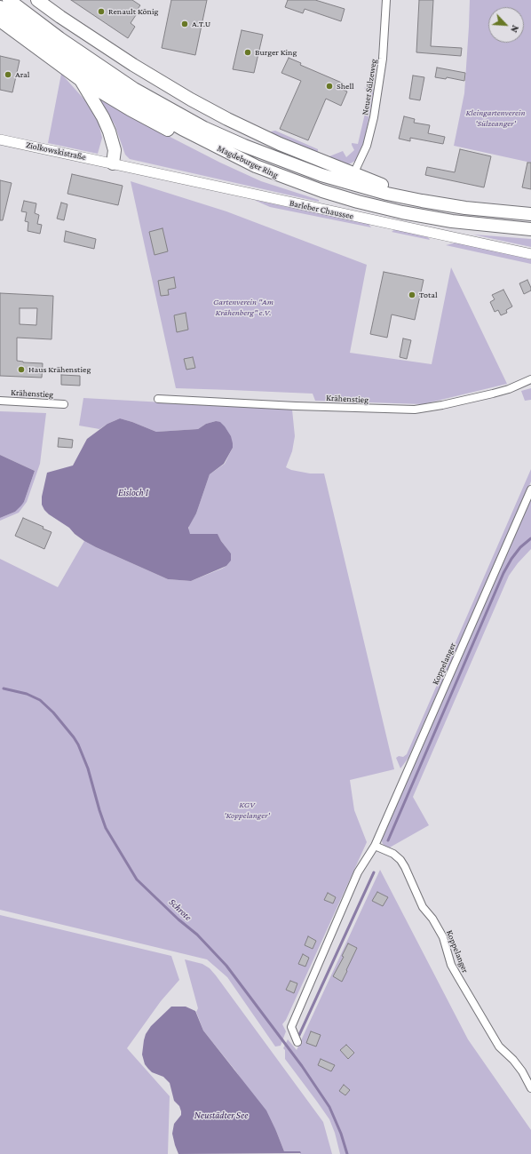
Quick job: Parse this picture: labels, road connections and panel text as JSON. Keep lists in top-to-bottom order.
{
  "streets": {
    "highway": ["Magdeburger Ring"],
    "street": [
      "Neuer Sülzeweg",
      "Ziolkowskistraße",
      "Barleber Chaussee",
      "Krähenstieg",
      "Koppelanger"
    ]
  },
  "crossings": [
    ["Ziolkowskistraße", "Barleber Chaussee"]
  ],
  "water": ["Eisloch I", "Schrote", "Neustädter See"],
  "parks": ["Kleingartenverein 'Sülzeanger'", "Gartenverein \"Am Krähenberg\" e.V.", "KGV 'Koppelanger'"],
  "places": [
    "Renault König",
    "A.T.U",
    "Burger King",
    "Aral",
    "Shell",
    "Total",
    "Haus Krähenstieg"
  ],
  "north": "bottom right"
}
